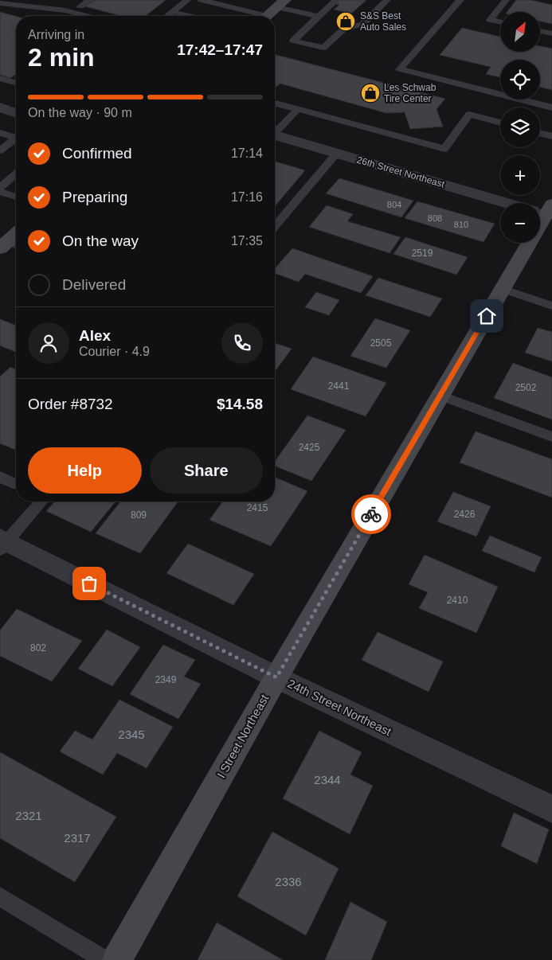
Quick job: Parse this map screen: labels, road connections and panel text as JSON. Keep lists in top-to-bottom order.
{
  "streets": {
    "street": ["26th Street Northeast", "24th Street Northeast", "I Street Northeast"]
  },
  "crossings": [
    ["26th Street Northeast", "I Street Northeast"],
    ["24th Street Northeast", "I Street Northeast"]
  ],
  "places": {
    "shop": ["S&S Best Auto Sales", "Les Schwab Tire Center"]
  },
  "house_numbers": [
    "804",
    "808",
    "810",
    "2519",
    "2505",
    "2441",
    "2502",
    "2425",
    "2415",
    "2426",
    "809",
    "2410",
    "802",
    "2349",
    "2345",
    "2344",
    "2321",
    "2317",
    "2336"
  ],
  "north": "top right",
  "page": {
    "map_buttons": ["+", "−"],
    "heading": ["2 min", "Arriving in", "17:42–17:47"],
    "panel": [
      "Alex",
      "Courier · 4.9",
      "Order #8732",
      "$14.58"
    ],
    "bar": "On the way · 90 m",
    "list": [
      ["Confirmed", "17:14"],
      ["Preparing", "17:16"],
      ["On the way", "17:35"],
      "Delivered"
    ],
    "buttons": ["Help", "Share"]
  }
}
